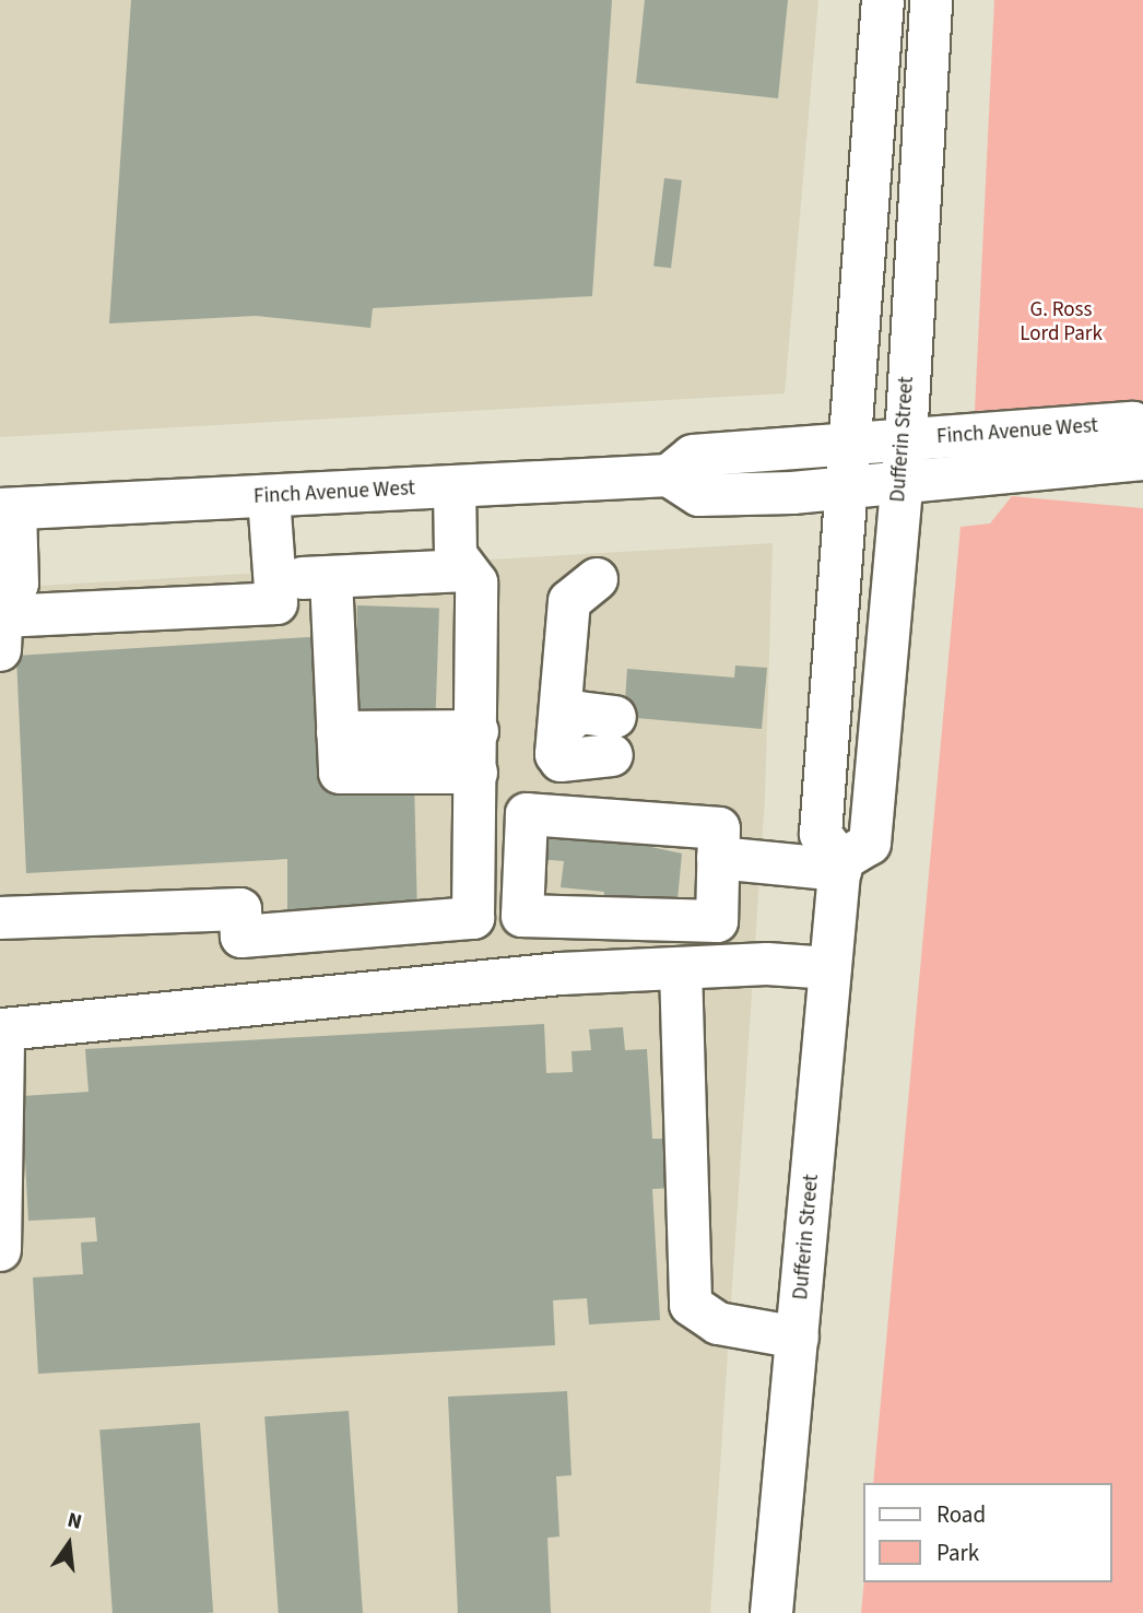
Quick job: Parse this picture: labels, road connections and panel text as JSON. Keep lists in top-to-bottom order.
{
  "streets": {
    "main road": ["Finch Avenue West", "Dufferin Street"]
  },
  "crossings": [
    ["Finch Avenue West", "Dufferin Street"]
  ],
  "parks": ["G. Ross Lord Park"],
  "legend": ["Road", "Park"],
  "north": "top"
}
